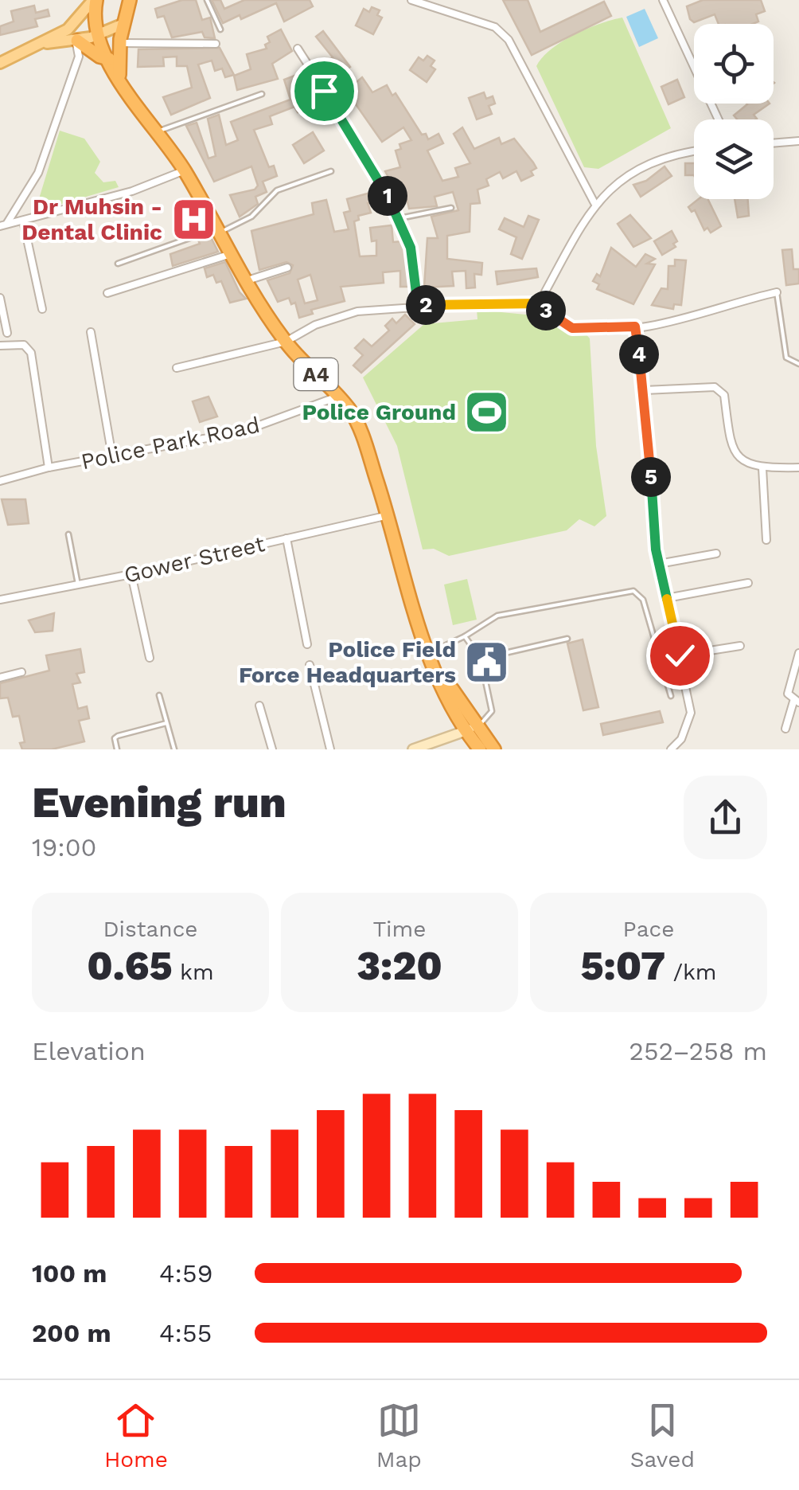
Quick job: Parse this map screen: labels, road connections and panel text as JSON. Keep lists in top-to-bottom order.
{
  "streets": {
    "highway": ["A4"],
    "street": ["Police Park Road", "Gower Street"]
  },
  "crossings": [
    ["A4", "Police Park Road"],
    ["A4", "Gower Street"]
  ],
  "places": {
    "hospital": ["Dr Muhsin - Dental Clinic"],
    "sports": ["Police Ground"],
    "public building": ["Police Field Force Headquarters"]
  },
  "page": {
    "pins": [
      "1",
      "2",
      "3",
      "4",
      "5"
    ],
    "heading": ["Evening run", "19:00"],
    "stats": [
      ["Distance", "0.65 km"],
      ["Time", "3:20"],
      ["Pace", "5:07 /km"]
    ],
    "chart": ["Elevation", "252–258 m"],
    "list": [
      {
        "name": "100 m",
        "note": "4:59"
      },
      {
        "name": "200 m",
        "note": "4:55"
      }
    ],
    "tabs": ["Home", "Map", "Saved"]
  }
}
